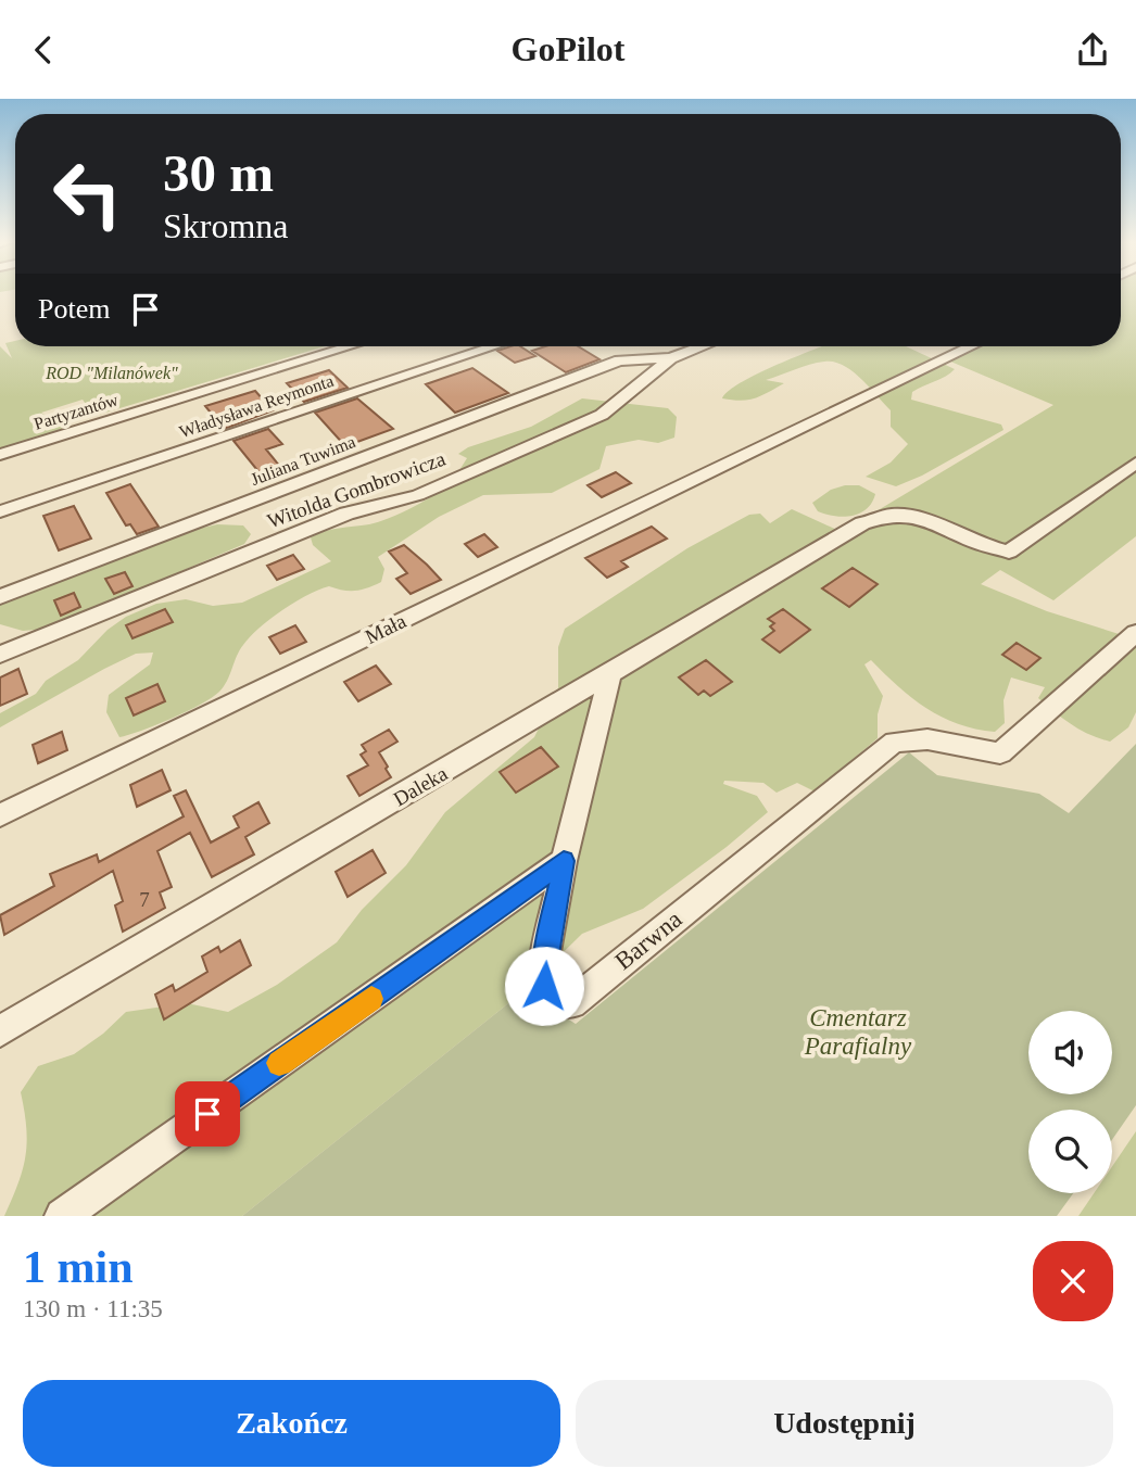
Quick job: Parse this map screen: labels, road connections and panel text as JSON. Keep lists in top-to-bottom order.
{
  "streets": {
    "street": [
      "Władysława Reymonta",
      "Partyzantów",
      "Juliana Tuwima",
      "Witolda Gombrowicza",
      "Mała",
      "Daleka",
      "Barwna"
    ]
  },
  "crossings": [
    ["Juliana Tuwima", "Witolda Gombrowicza"],
    ["Daleka", "Barwna"]
  ],
  "parks": ["ROD \"Milanówek\"", "Cmentarz Parafialny"],
  "house_numbers": ["7"],
  "page": {
    "header": "GoPilot",
    "turn": ["30 m", "Skromna"],
    "then": "Potem",
    "heading": ["1 min", "130 m · 11:35"],
    "buttons": ["Zakończ", "Udostępnij"]
  }
}
